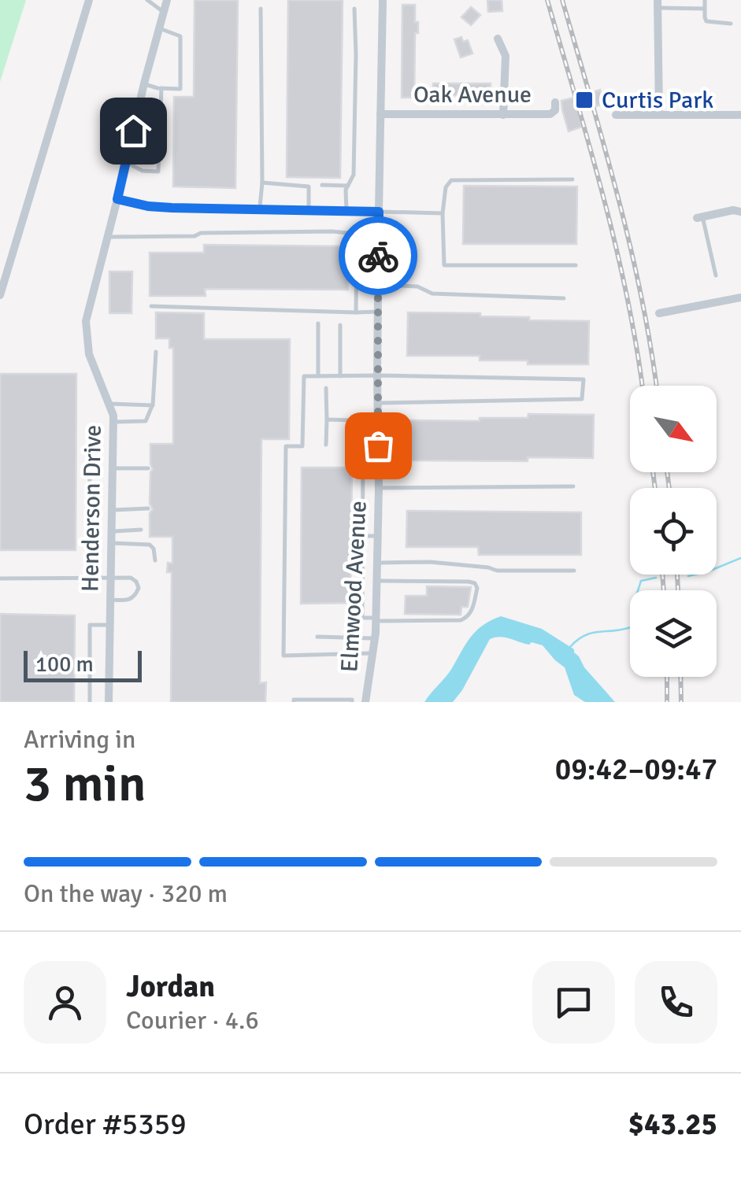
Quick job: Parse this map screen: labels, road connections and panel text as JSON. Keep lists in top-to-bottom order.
{
  "streets": {
    "street": ["Oak Avenue", "Henderson Drive", "Elmwood Avenue"]
  },
  "crossings": [
    ["Oak Avenue", "Elmwood Avenue"]
  ],
  "places": {
    "transit": ["Curtis Park"]
  },
  "scale_bar": "100 m",
  "north": "bottom right",
  "page": {
    "scale": "100 m",
    "heading": ["3 min", "Arriving in", "09:42–09:47"],
    "panel": [
      "Jordan",
      "Courier · 4.6",
      "Order #5359",
      "$43.25"
    ],
    "bar": "On the way · 320 m"
  }
}
